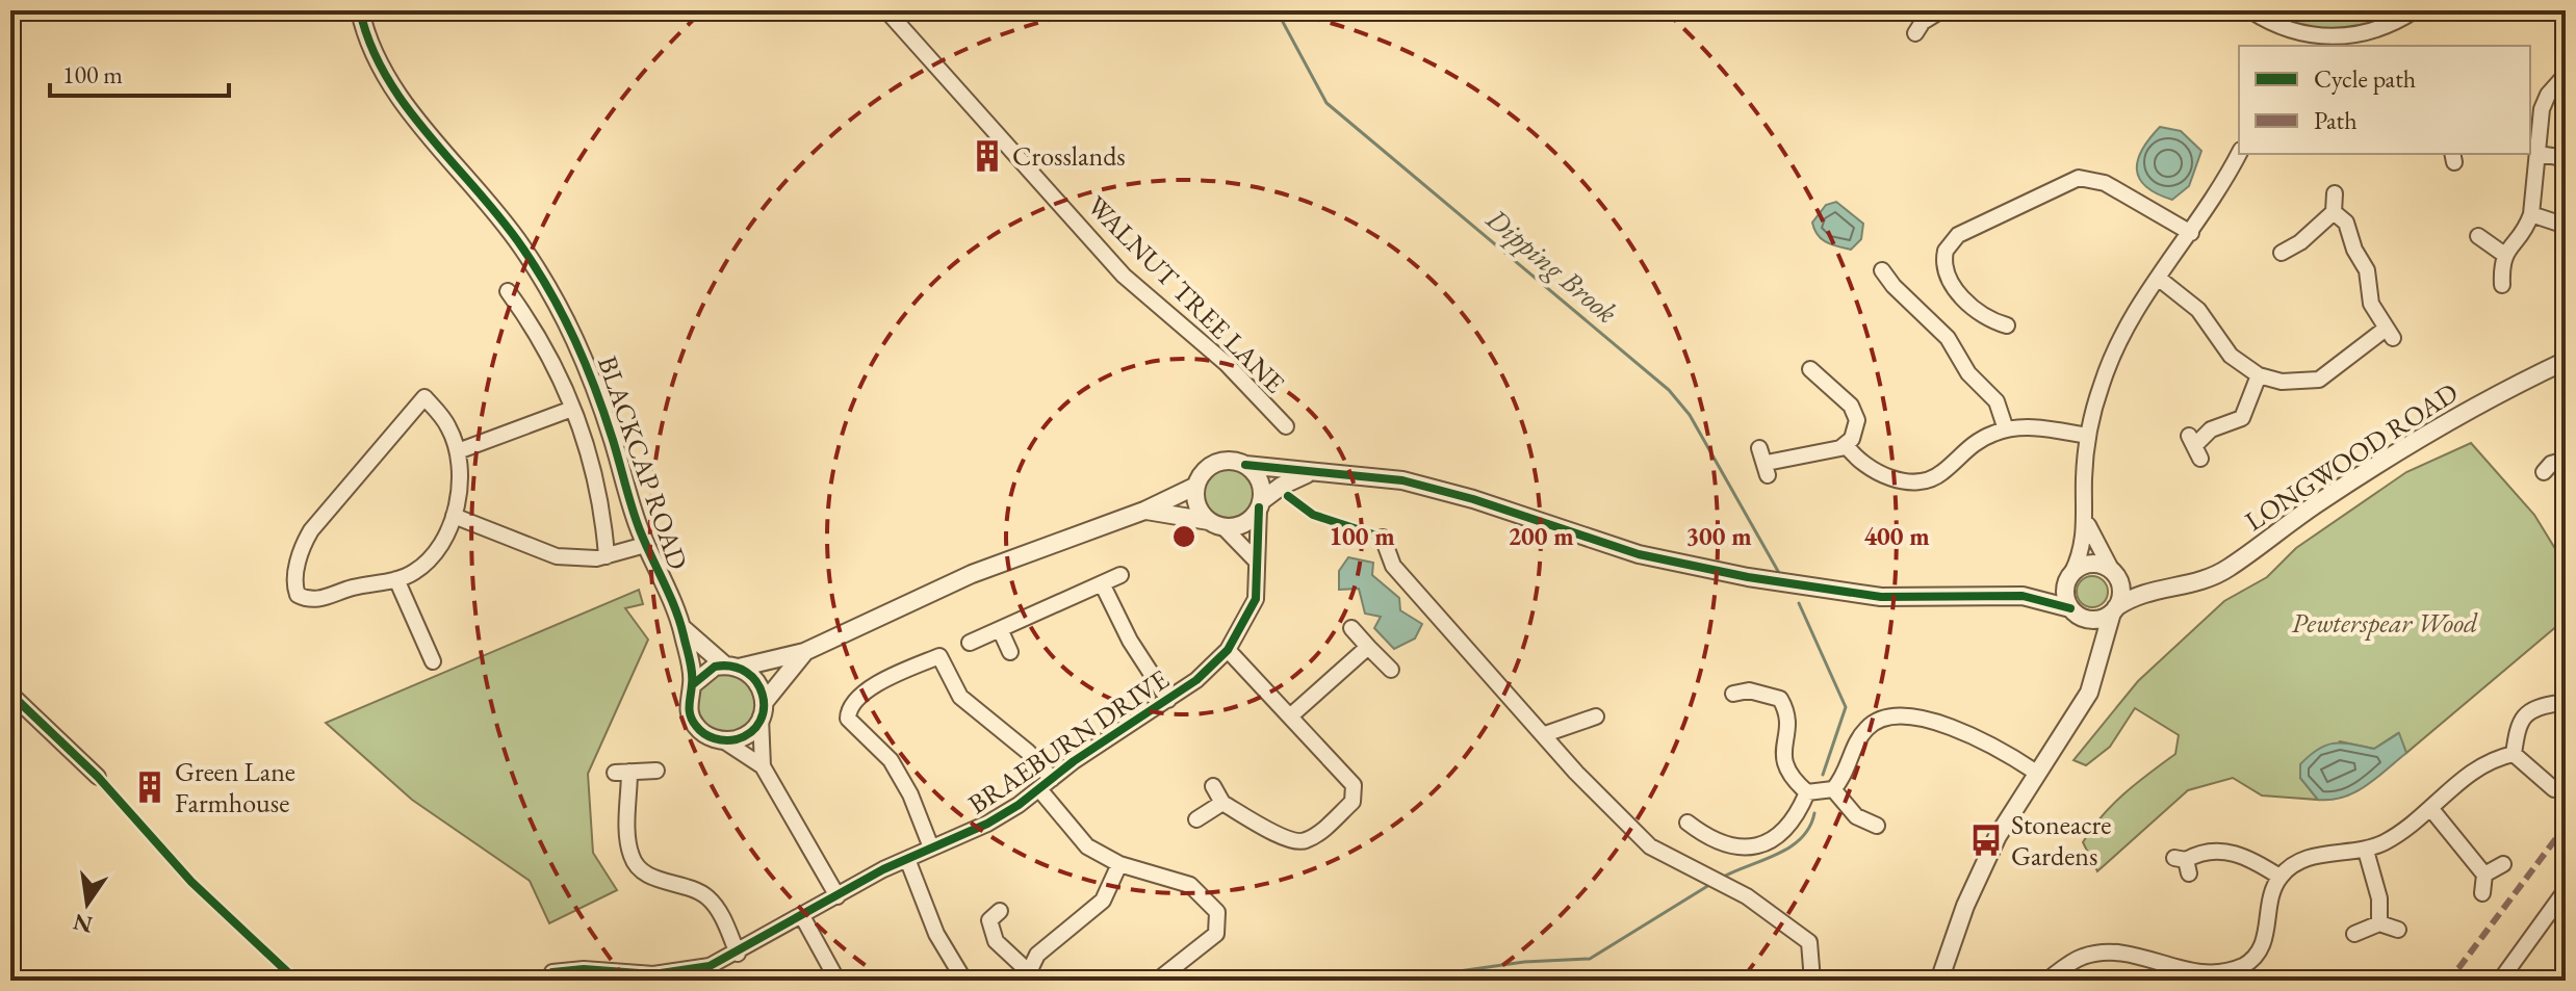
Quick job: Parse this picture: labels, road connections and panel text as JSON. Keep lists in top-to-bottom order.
{
  "streets": {
    "street": [
      "WALNUT TREE LANE",
      "LONGWOOD ROAD",
      "BLACKCAP ROAD",
      "BRAEBURN DRIVE"
    ]
  },
  "water": ["Dipping Brook"],
  "parks": ["Pewterspear Wood"],
  "places": {
    "building": ["Crosslands", "Green Lane Farmhouse"],
    "bus stop": ["Stoneacre Gardens"]
  },
  "legend": ["Cycle path", "Path"],
  "scale_bar": "100 m",
  "north": "bottom",
  "rings": [
    "100 m",
    "200 m",
    "300 m",
    "400 m"
  ]
}
